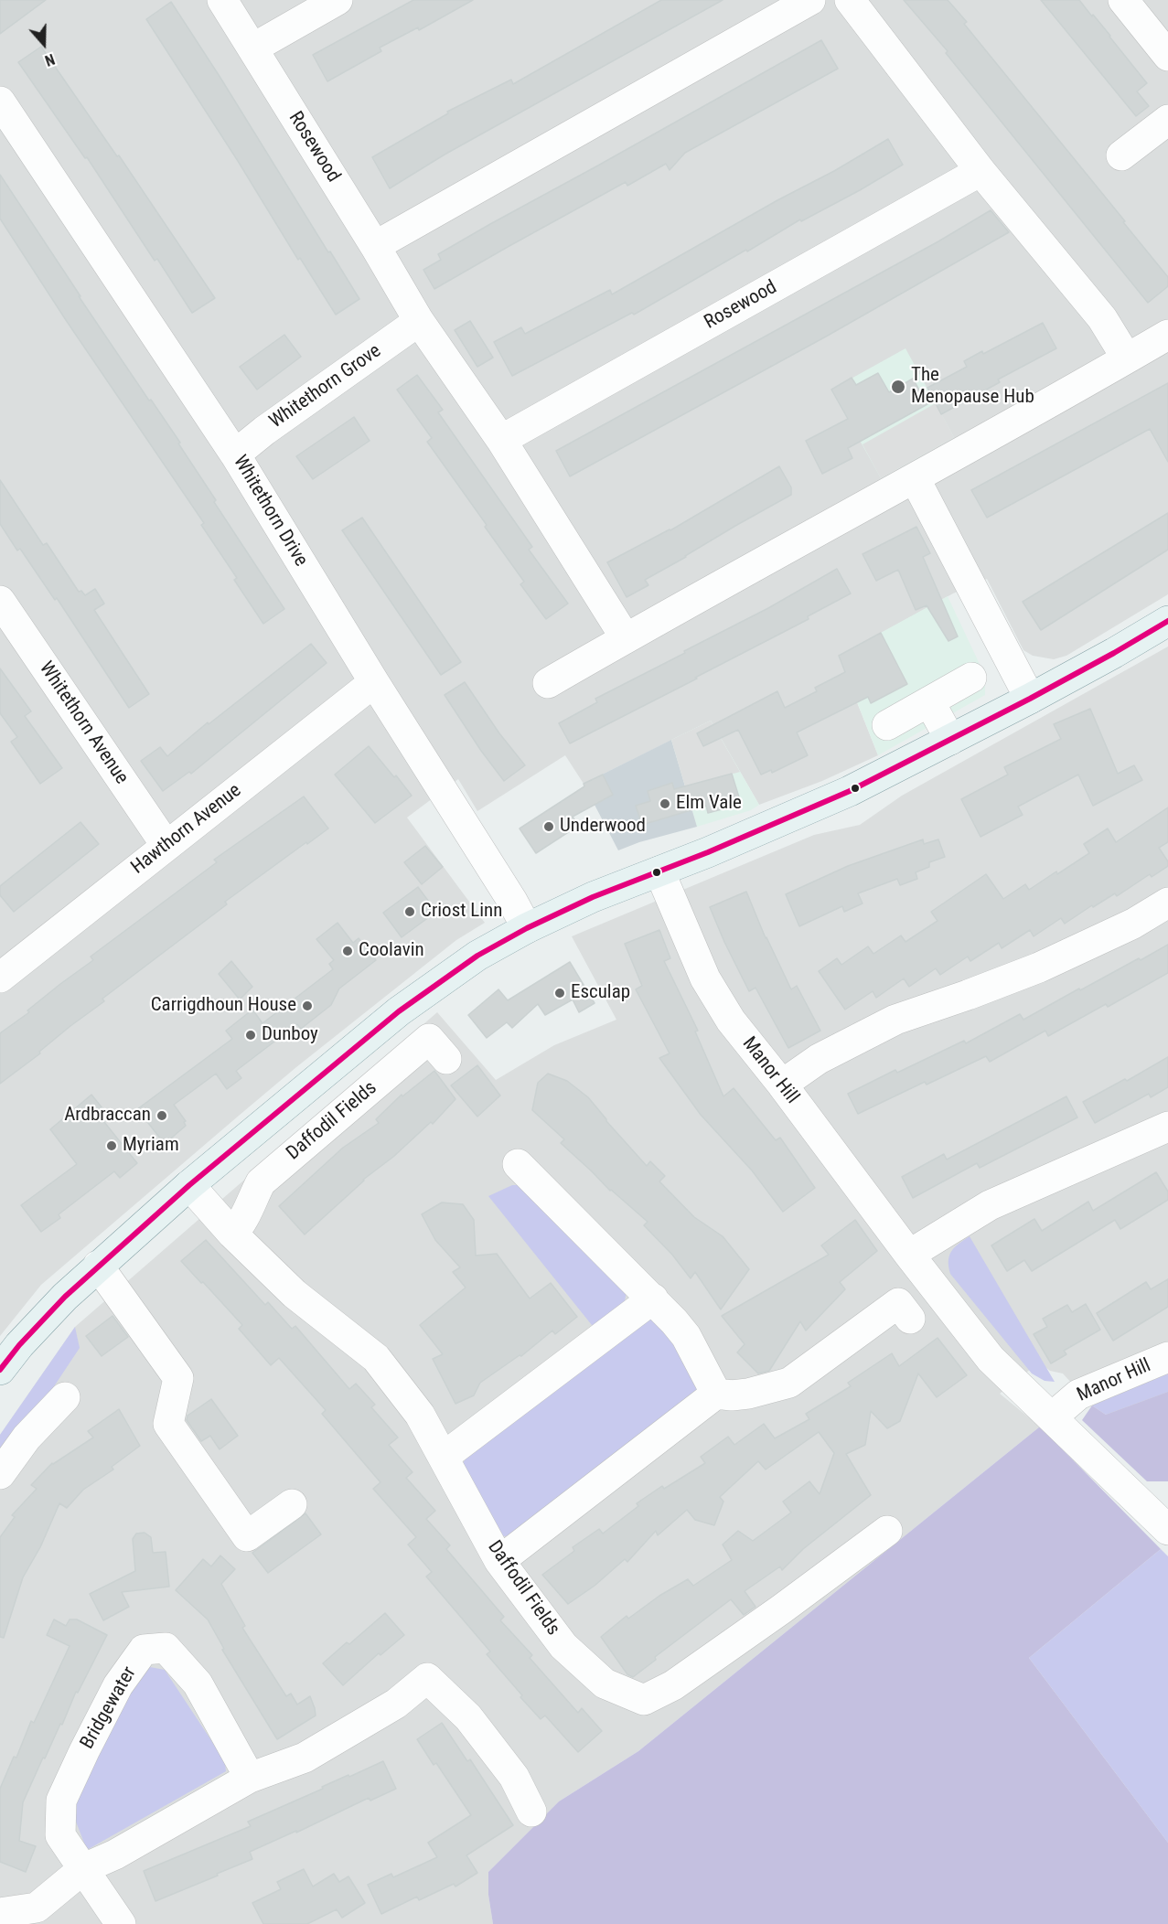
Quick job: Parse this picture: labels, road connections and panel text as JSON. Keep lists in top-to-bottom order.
{
  "streets": {
    "street": [
      "Rosewood",
      "Whitethorn Grove",
      "Whitethorn Drive",
      "Whitethorn Avenue",
      "Hawthorn Avenue",
      "Manor Hill",
      "Daffodil Fields",
      "Bridgewater"
    ]
  },
  "crossings": [
    ["Rosewood", "Whitethorn Grove"],
    ["Whitethorn Grove", "Whitethorn Drive"],
    ["Whitethorn Drive", "Hawthorn Avenue"],
    ["Whitethorn Avenue", "Hawthorn Avenue"]
  ],
  "places": [
    "The Menopause Hub",
    "Elm Vale",
    "Underwood",
    "Criost Linn",
    "Coolavin",
    "Esculap",
    "Carrigdhoun House",
    "Dunboy",
    "Ardbraccan",
    "Myriam"
  ],
  "north": "bottom"
}
